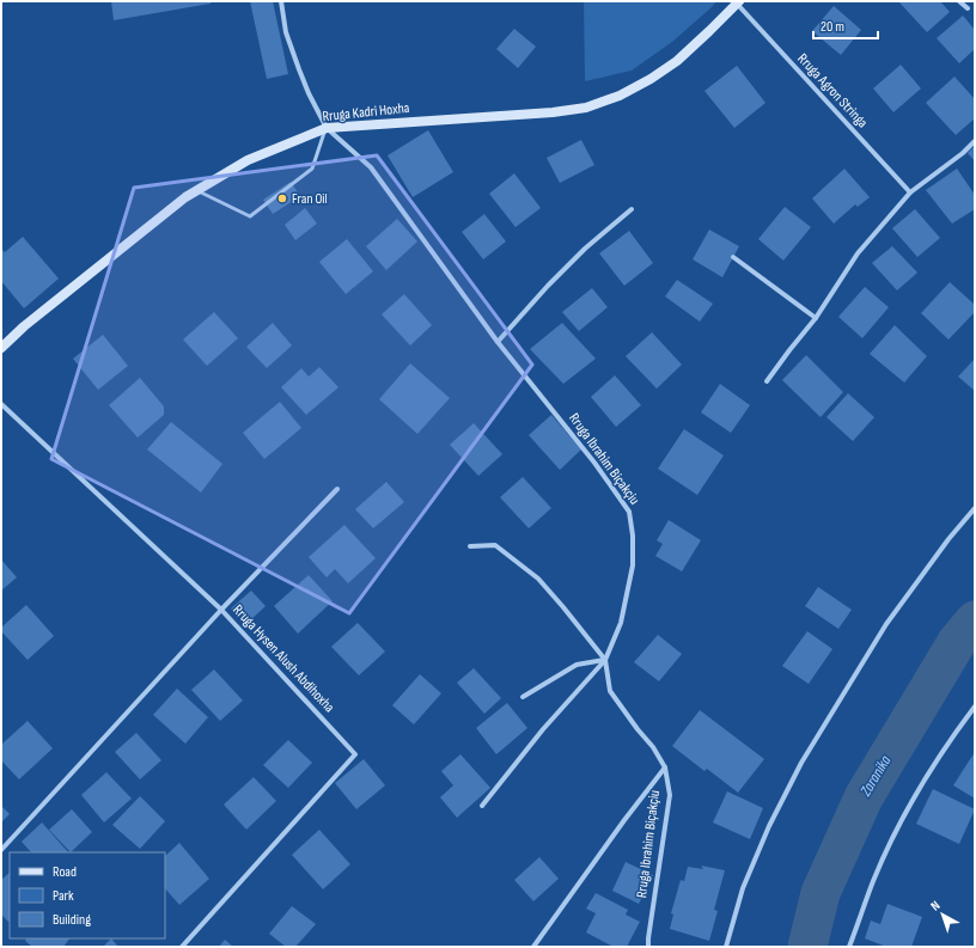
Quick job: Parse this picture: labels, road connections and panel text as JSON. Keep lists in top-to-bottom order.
{
  "streets": {
    "main road": ["Rruga Kadri Hoxha"],
    "street": ["Rruga Agron Stringa", "Rruga Ibrahim Biçakçiu", "Rruga Hysen Alush Abdihoxha"]
  },
  "crossings": [
    ["Rruga Agron Stringa", "Rruga Kadri Hoxha"],
    ["Rruga Kadri Hoxha", "Rruga Ibrahim Biçakçiu"]
  ],
  "water": ["Zaranika"],
  "places": ["Fran Oil"],
  "legend": ["Road", "Park", "Building"],
  "scale_bar": "20 m",
  "north": "top left"
}
